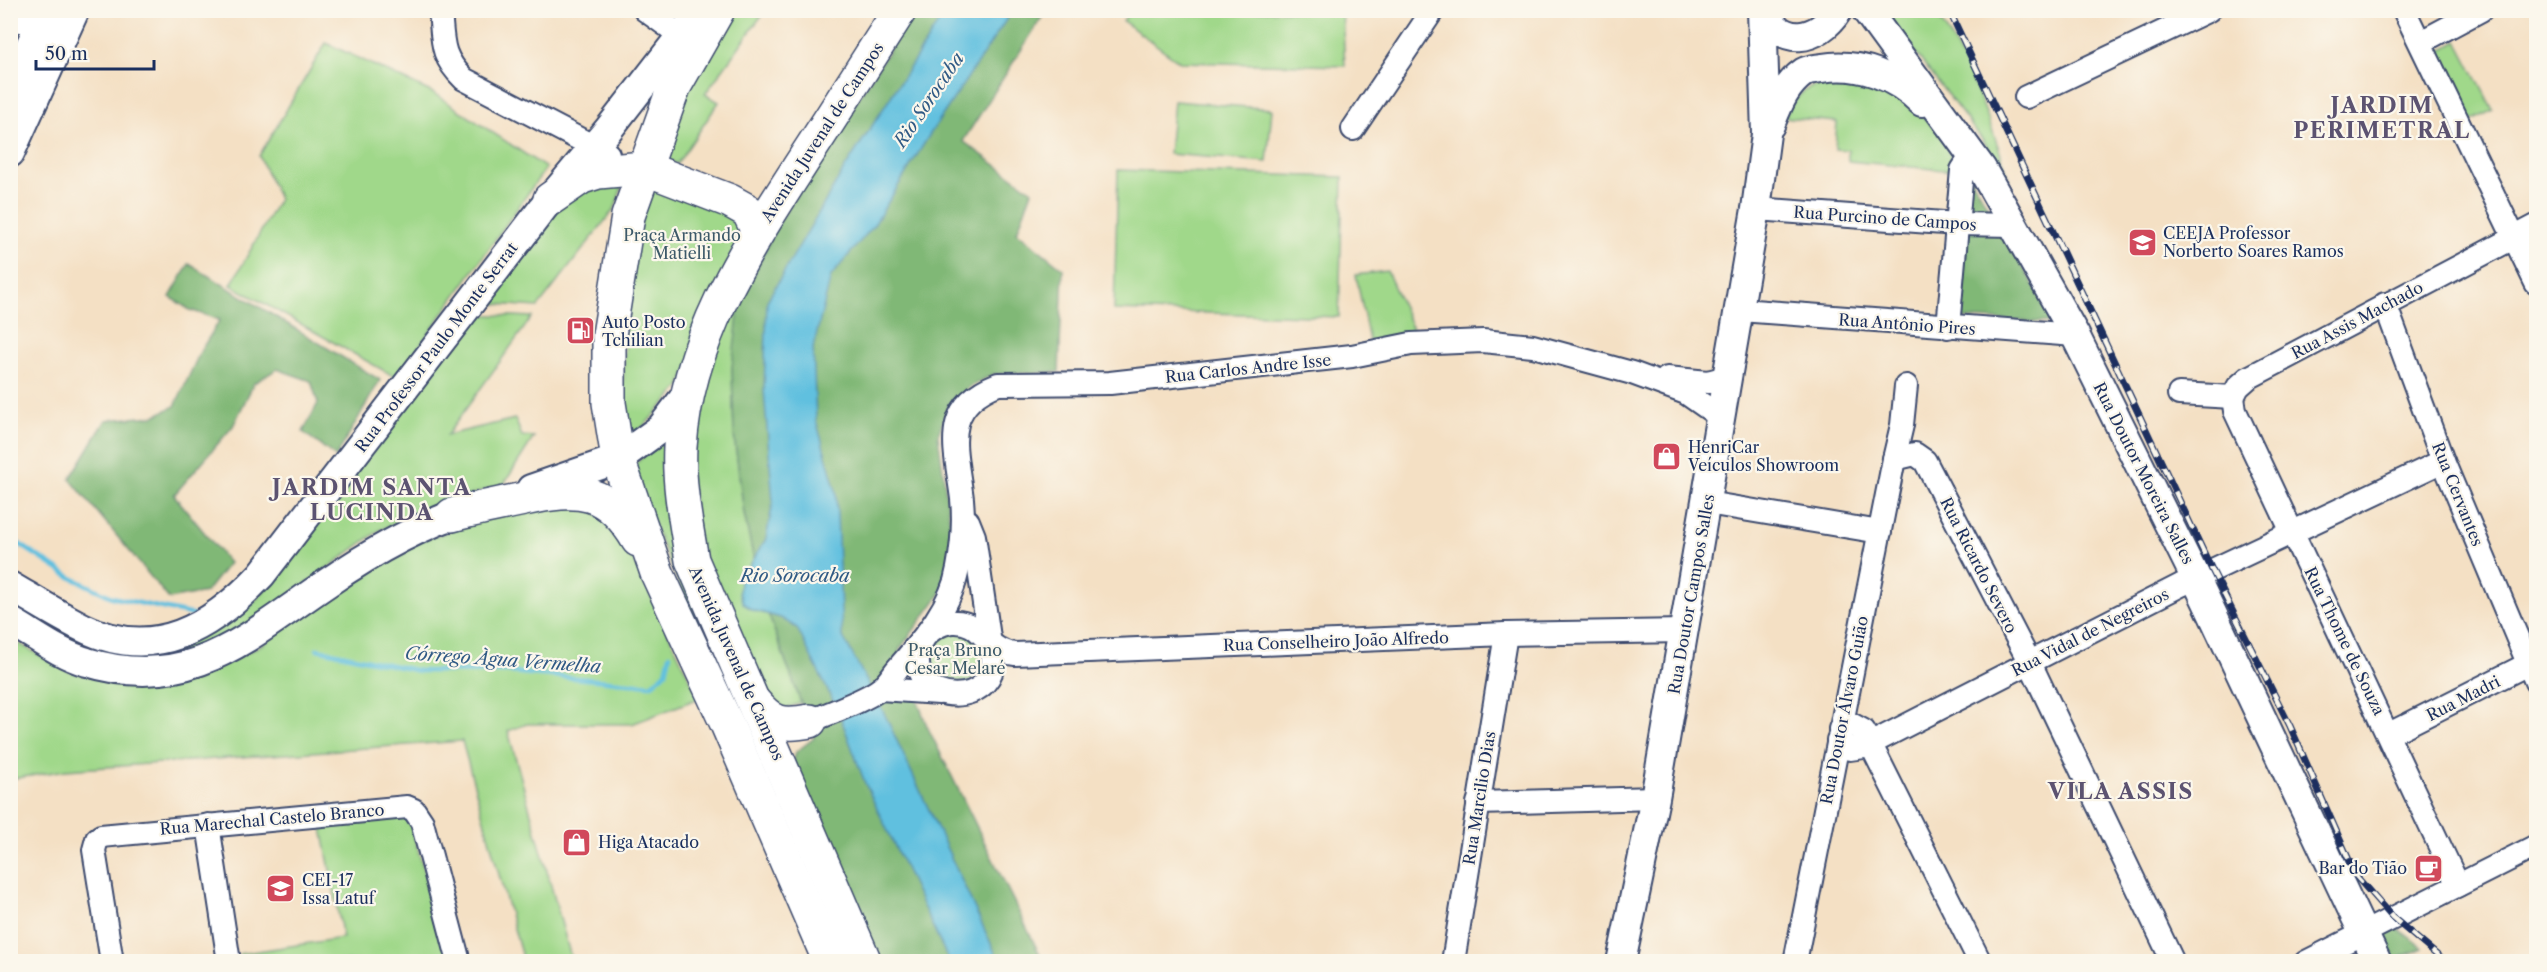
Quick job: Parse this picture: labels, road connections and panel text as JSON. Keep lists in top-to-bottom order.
{
  "streets": {
    "highway": ["Avenida Juvenal de Campos"],
    "main road": ["Rua Professor Paulo Monte Serrat", "Rua Doutor Moreira Salles", "Rua Doutor Campos Salles"],
    "street": [
      "Rua Purcino de Campos",
      "Rua Assis Machado",
      "Rua Antônio Pires",
      "Rua Carlos Andre Isse",
      "Rua Cervantes",
      "Rua Ricardo Severo",
      "Rua Vidal de Negreiros",
      "Rua Conselheiro João Alfredo",
      "Rua Thome de Souza",
      "Rua Madri",
      "Rua Doutor Álvaro Guião",
      "Rua Marcilio Dias",
      "Rua Marechal Castelo Branco"
    ]
  },
  "crossings": [
    ["Rua Purcino de Campos", "Rua Doutor Moreira Salles"],
    ["Rua Purcino de Campos", "Rua Doutor Campos Salles"],
    ["Rua Assis Machado", "Rua Cervantes"],
    ["Rua Assis Machado", "Rua Thome de Souza"],
    ["Rua Antônio Pires", "Rua Doutor Moreira Salles"],
    ["Rua Antônio Pires", "Rua Doutor Campos Salles"],
    ["Rua Carlos Andre Isse", "Rua Doutor Campos Salles"],
    ["Rua Carlos Andre Isse", "Rua Conselheiro João Alfredo"],
    ["Rua Doutor Moreira Salles", "Rua Vidal de Negreiros"],
    ["Rua Cervantes", "Rua Vidal de Negreiros"],
    ["Rua Cervantes", "Rua Madri"],
    ["Rua Ricardo Severo", "Rua Vidal de Negreiros"],
    ["Rua Ricardo Severo", "Rua Doutor Álvaro Guião"],
    ["Rua Doutor Campos Salles", "Rua Conselheiro João Alfredo"],
    ["Rua Vidal de Negreiros", "Rua Thome de Souza"],
    ["Rua Conselheiro João Alfredo", "Rua Marcilio Dias"],
    ["Rua Thome de Souza", "Rua Madri"]
  ],
  "districts": ["JARDIM PERIMETRAL", "JARDIM SANTA LUCINDA", "VILA ASSIS"],
  "water": ["Rio Sorocaba", "Córrego Àgua Vermelha"],
  "parks": ["Praça Armando Matielli", "Praça Bruno Cesar Melaré"],
  "places": {
    "school or university": ["CEEJA Professor Norberto Soares Ramos", "CEI-17 Issa Latuf"],
    "fuel station": ["Auto Posto Tchilian"],
    "shop": ["HenriCar Veículos Showroom", "Higa Atacado"],
    "cafe": ["Bar do Tião"]
  },
  "scale_bar": "50 m"
}
